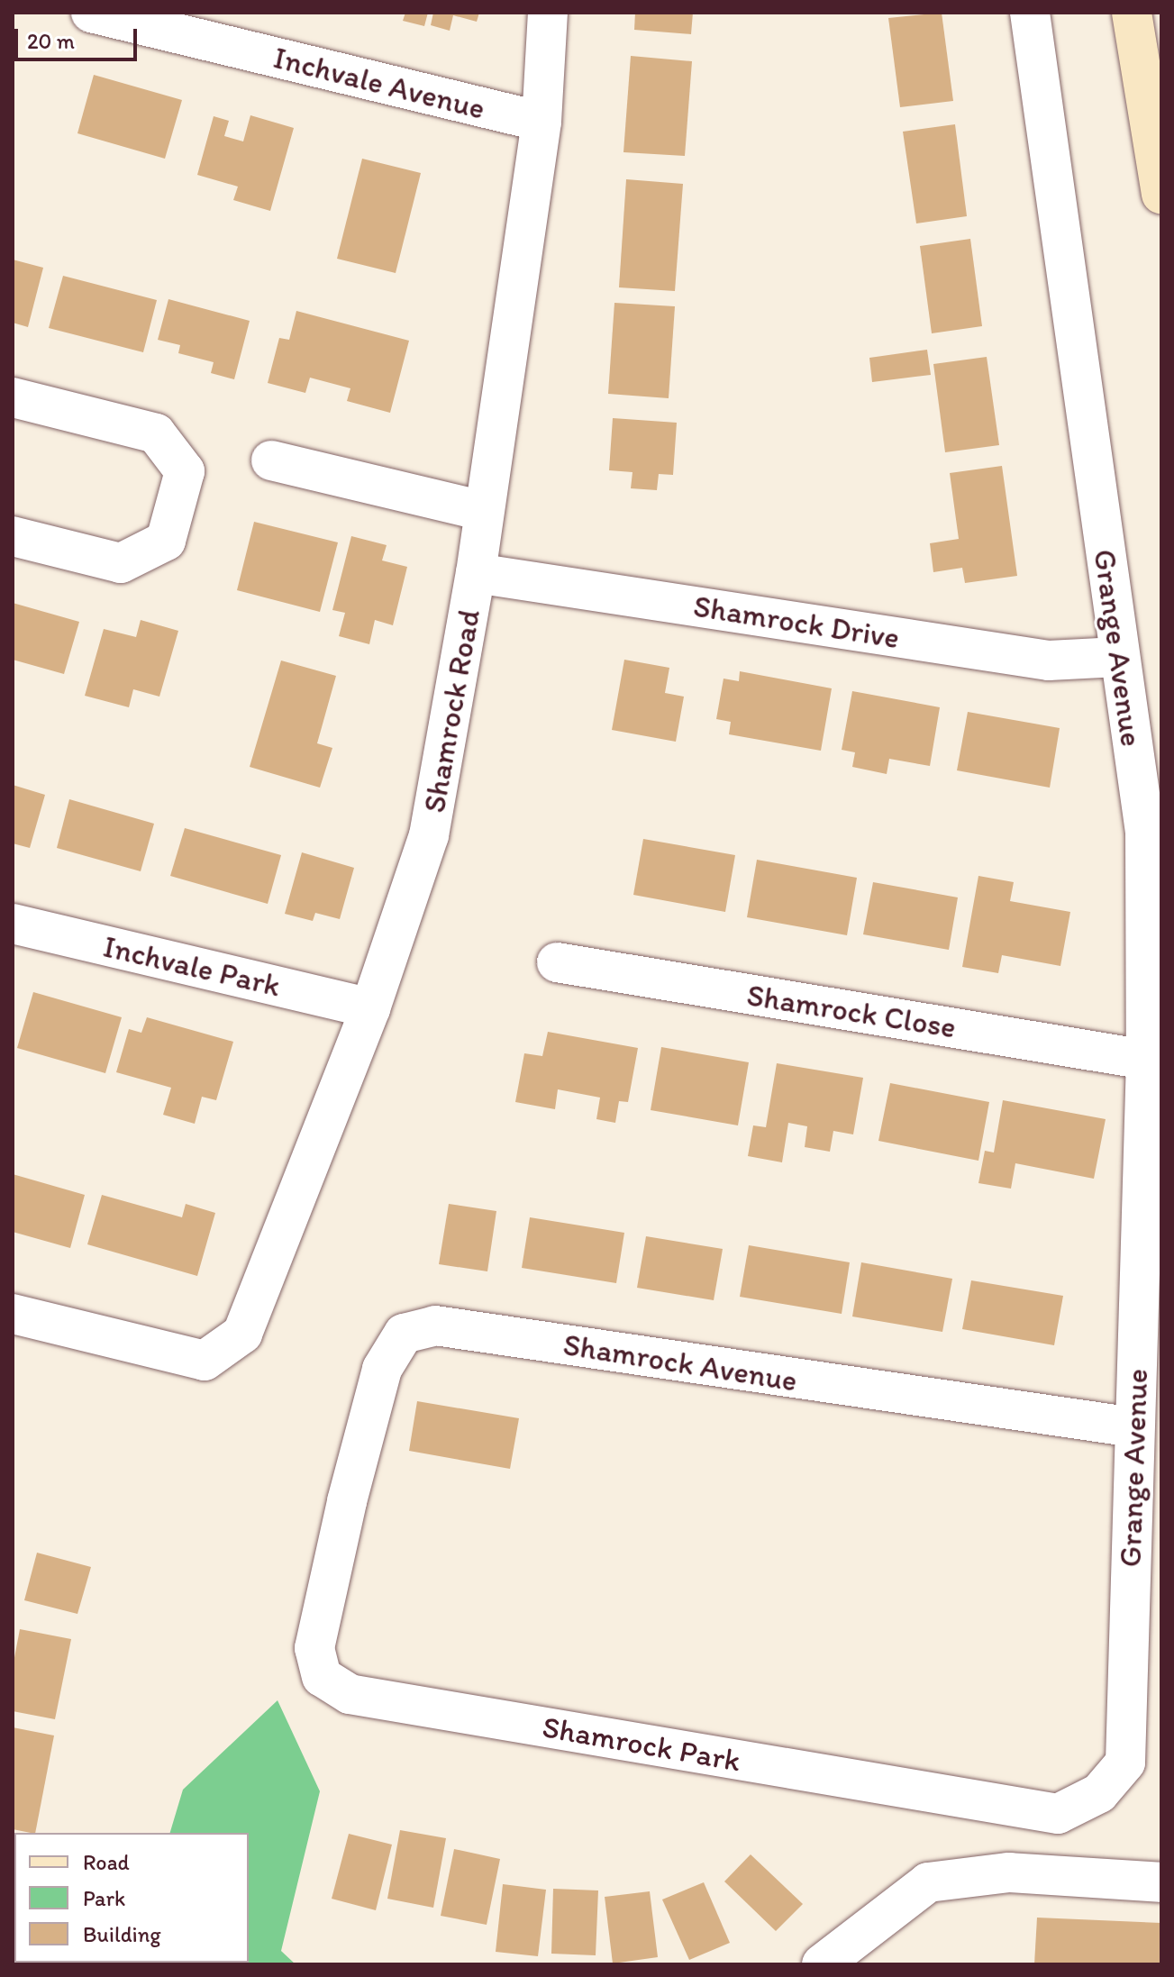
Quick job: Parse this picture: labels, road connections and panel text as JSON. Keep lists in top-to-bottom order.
{
  "streets": {
    "street": [
      "Inchvale Avenue",
      "Shamrock Drive",
      "Grange Avenue",
      "Shamrock Road",
      "Inchvale Park",
      "Shamrock Close",
      "Shamrock Avenue",
      "Shamrock Park"
    ]
  },
  "crossings": [
    ["Inchvale Avenue", "Shamrock Road"],
    ["Shamrock Drive", "Grange Avenue"],
    ["Shamrock Drive", "Shamrock Road"],
    ["Grange Avenue", "Shamrock Close"],
    ["Grange Avenue", "Shamrock Avenue"],
    ["Grange Avenue", "Shamrock Park"],
    ["Shamrock Road", "Inchvale Park"],
    ["Shamrock Avenue", "Shamrock Park"]
  ],
  "legend": ["Road", "Park", "Building"],
  "scale_bar": "20 m"
}
